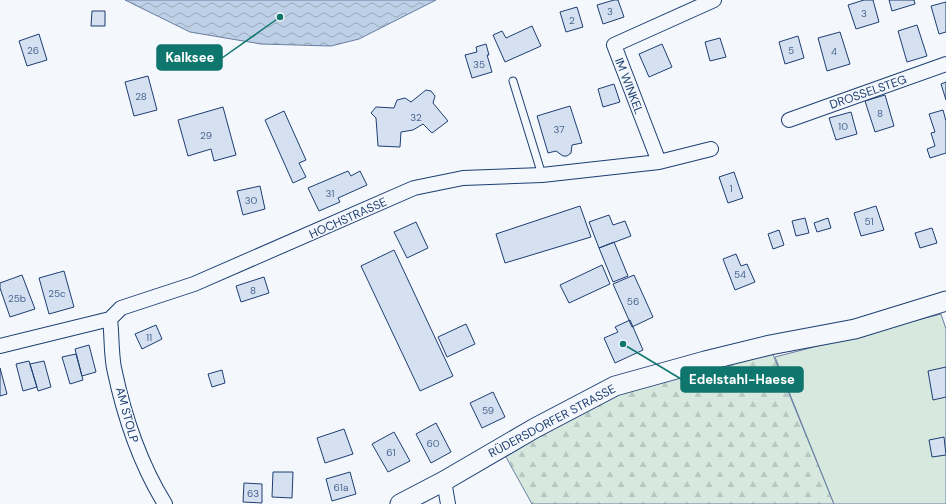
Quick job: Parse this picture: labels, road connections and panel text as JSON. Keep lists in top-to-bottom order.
{
  "streets": {
    "main road": ["RÜDERSDORFER STRASSE"],
    "street": [
      "IM WINKEL",
      "DROSSELSTEG",
      "HOCHSTRASSE",
      "AM STOLP"
    ]
  },
  "crossings": [
    ["IM WINKEL", "HOCHSTRASSE"],
    ["HOCHSTRASSE", "AM STOLP"]
  ],
  "places": ["Kalksee", "Edelstahl-Haese"],
  "house_numbers": [
    "3",
    "3",
    "2",
    "26",
    "5",
    "4",
    "35",
    "28",
    "8",
    "32",
    "10",
    "37",
    "29",
    "1",
    "31",
    "30",
    "51",
    "54",
    "8",
    "25c",
    "25b",
    "56",
    "11",
    "59",
    "60",
    "61",
    "61a",
    "63"
  ]
}
